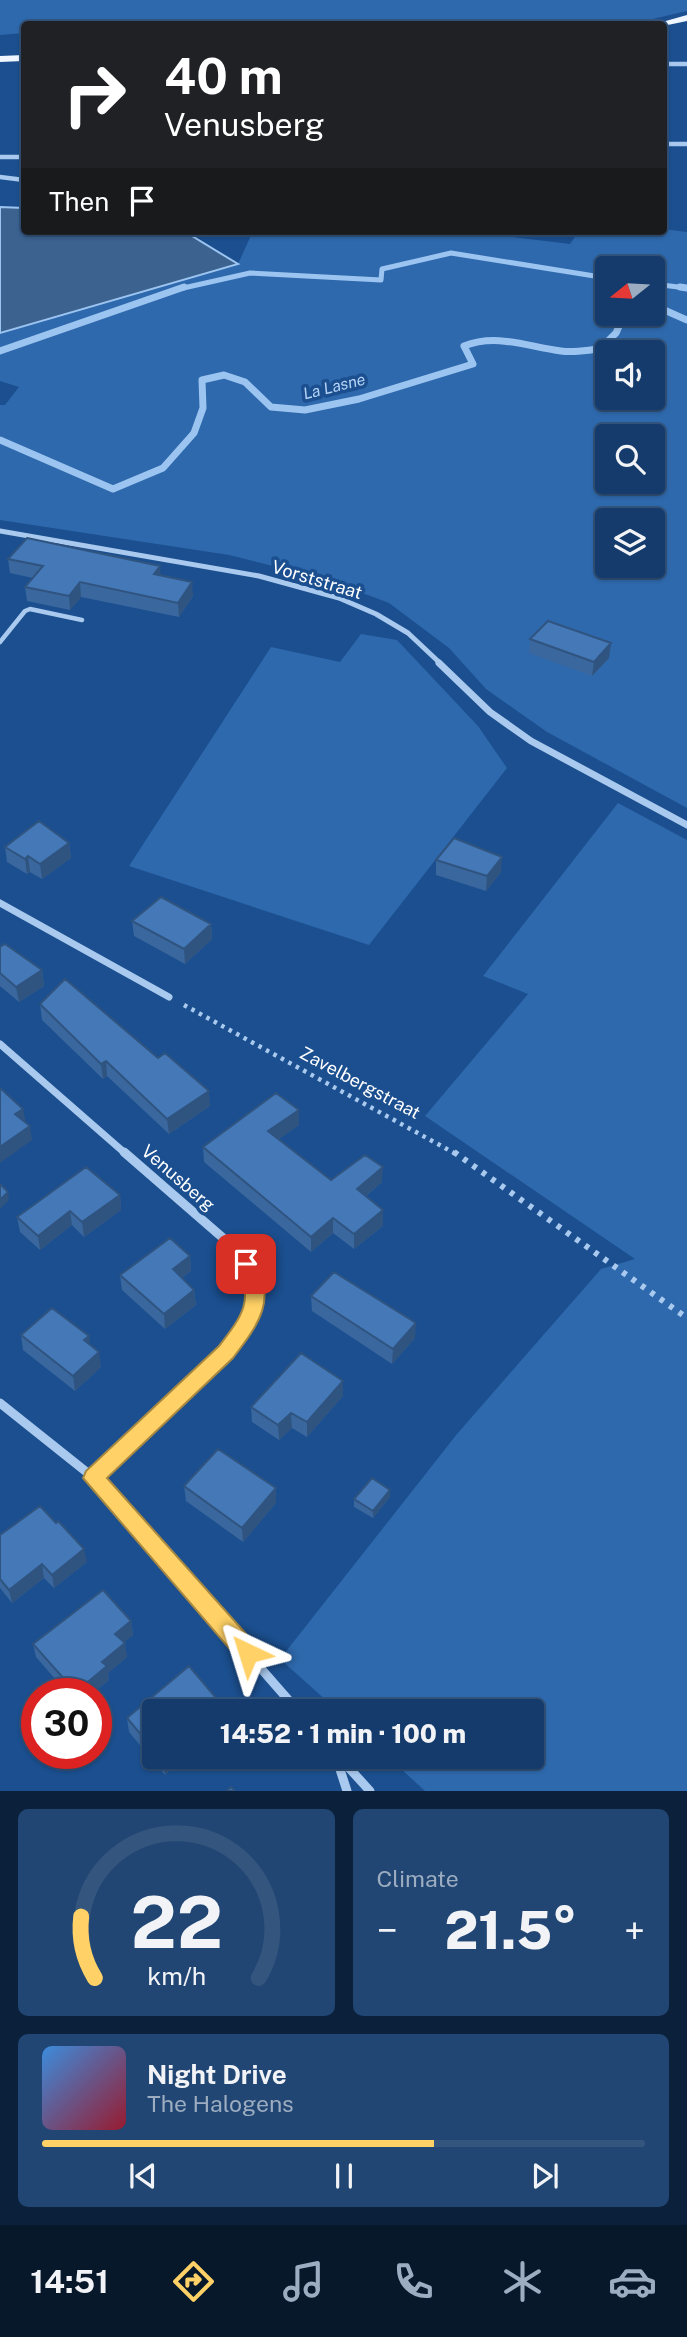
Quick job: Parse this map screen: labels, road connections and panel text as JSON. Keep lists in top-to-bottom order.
{
  "streets": {
    "street": ["Vorststraat", "Venusberg"],
    "path": ["Zavelbergstraat"]
  },
  "water": ["La Lasne"],
  "north": "left",
  "page": {
    "turn": ["40 m", "Venusberg"],
    "then": "Then",
    "limit": "30",
    "trip": "14:52 · 1 min · 100 m",
    "tile": "Climate",
    "heat": ["−", "21.5°", "+"],
    "song": ["Night Drive", "The Halogens"],
    "tabs": "14:51",
    "gauge": ["22", "km/h"]
  }
}
